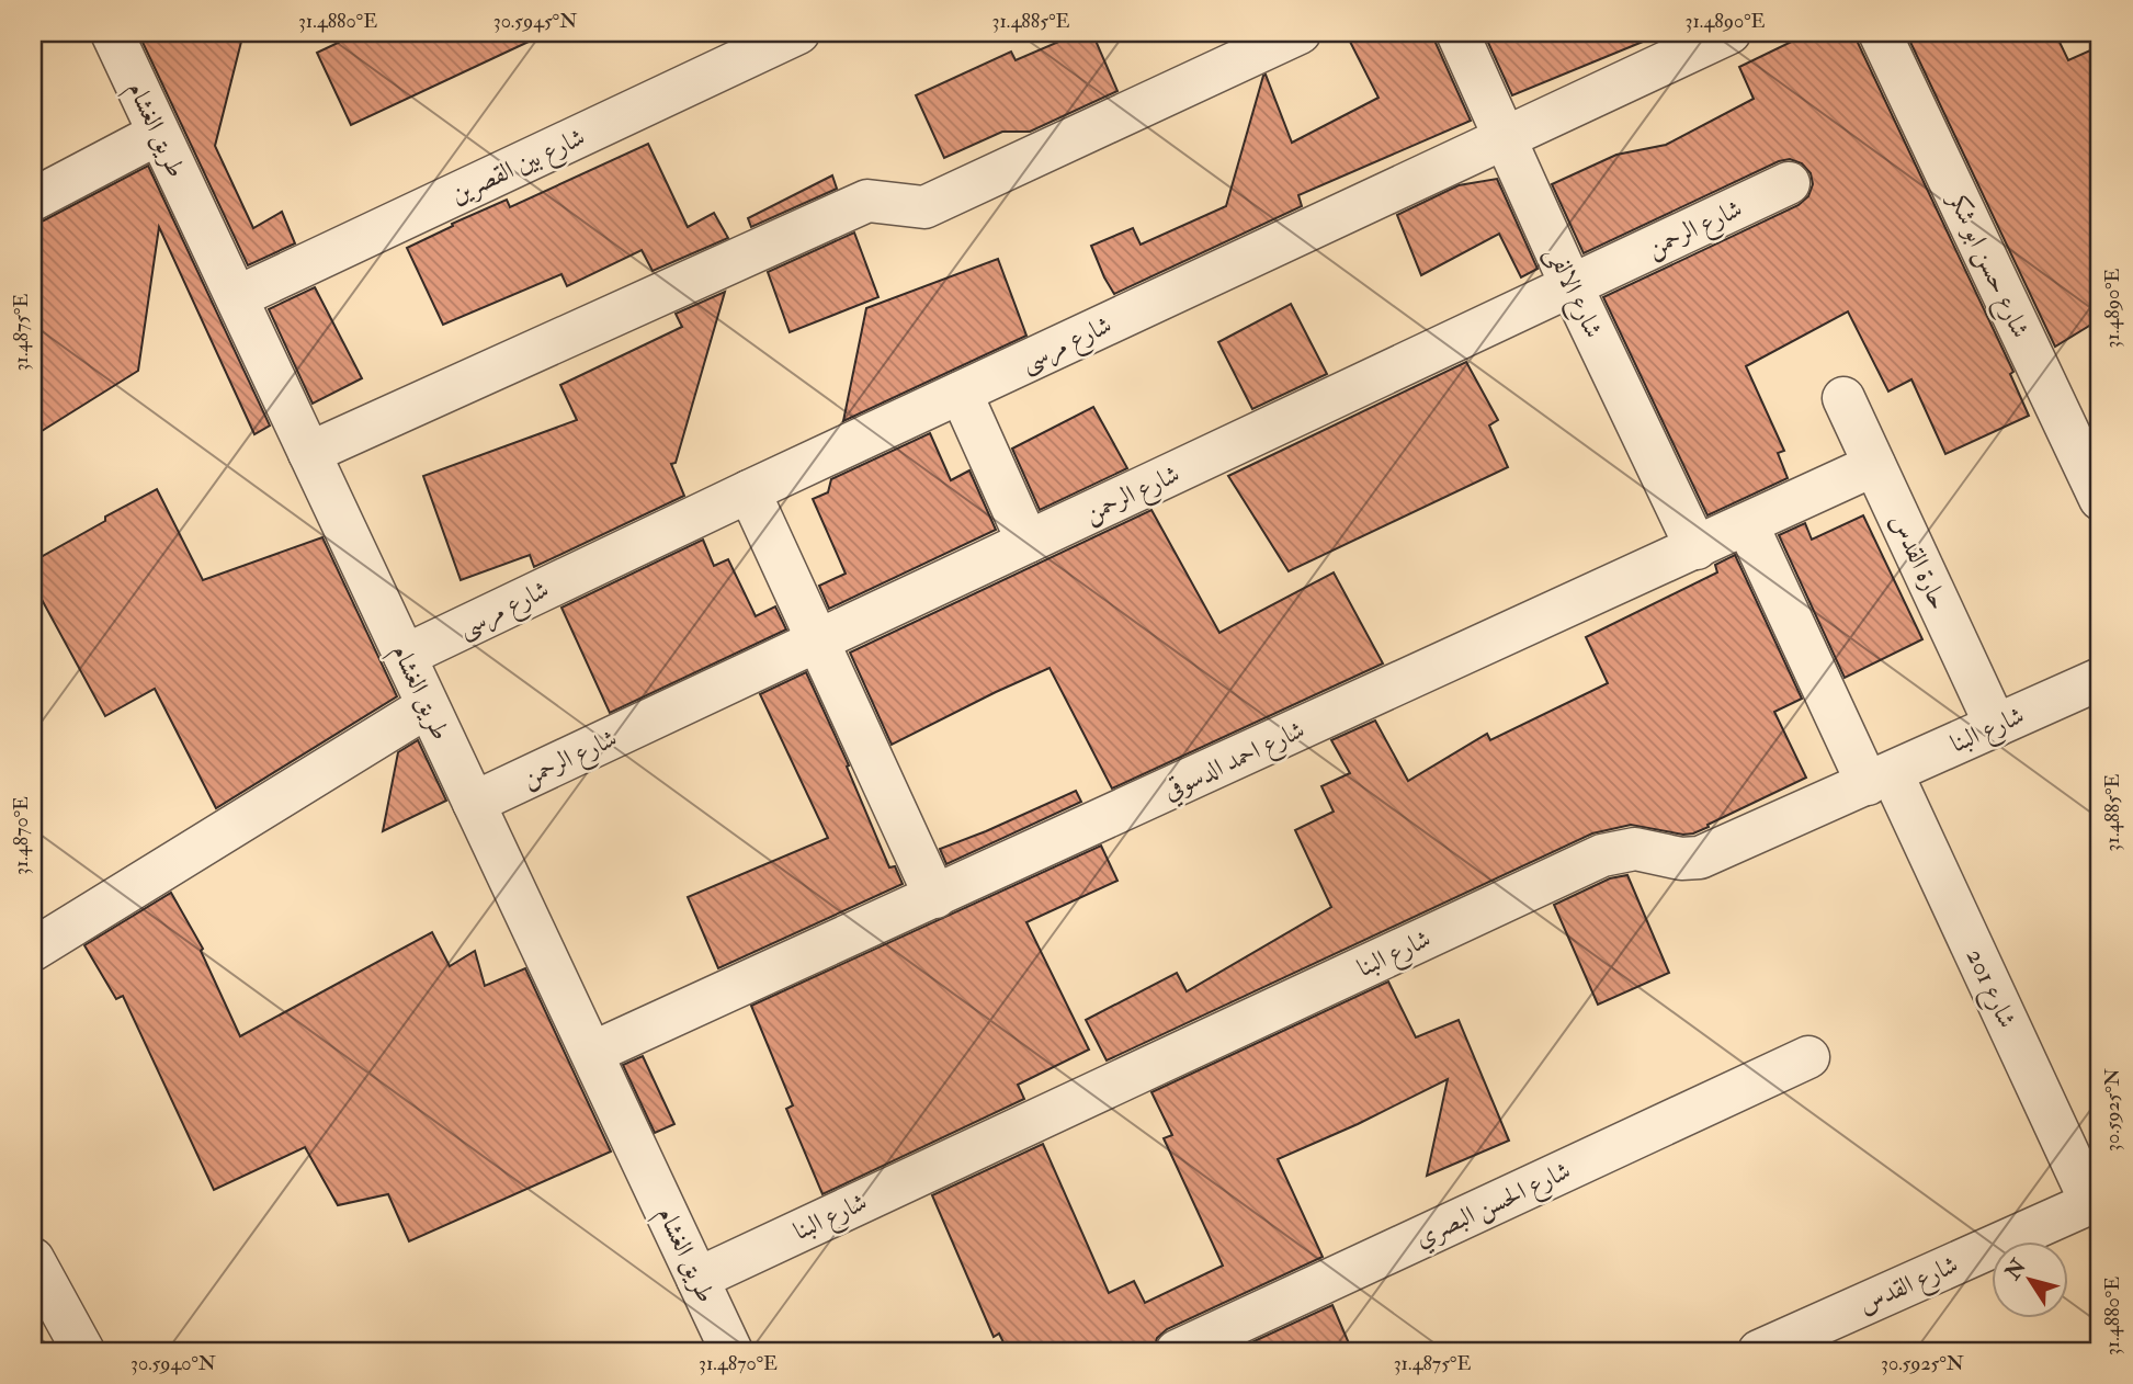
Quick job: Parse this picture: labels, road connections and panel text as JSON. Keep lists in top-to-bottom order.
{
  "streets": {
    "street": [
      "طريق الغشام",
      "شارع بين القصرين",
      "شارع الرحمن",
      "شارع حسن ابو شكر",
      "شارع الالفى",
      "شارع مرسى",
      "حارة القدس",
      "شارع البنا",
      "شارع احمد الدسوقي",
      "شارع 201",
      "شارع الحسن البصري",
      "شارع القدس"
    ]
  },
  "crossings": [
    ["طريق الغشام", "شارع بين القصرين"],
    ["طريق الغشام", "شارع الرحمن"],
    ["طريق الغشام", "شارع مرسى"],
    ["طريق الغشام", "شارع البنا"],
    ["طريق الغشام", "شارع احمد الدسوقي"],
    ["شارع الرحمن", "شارع الالفى"],
    ["شارع الالفى", "شارع مرسى"],
    ["شارع الالفى", "شارع احمد الدسوقي"],
    ["حارة القدس", "شارع البنا"],
    ["حارة القدس", "شارع احمد الدسوقي"],
    ["شارع البنا", "شارع 201"],
    ["شارع احمد الدسوقي", "شارع 201"],
    ["شارع 201", "شارع القدس"]
  ],
  "north": "top left",
  "coordinates": [
    "31.4880°E",
    "30.5945°N",
    "31.4885°E",
    "31.4890°E",
    "31.4875°E",
    "31.4870°E",
    "30.5925°N",
    "30.5940°N"
  ]
}
